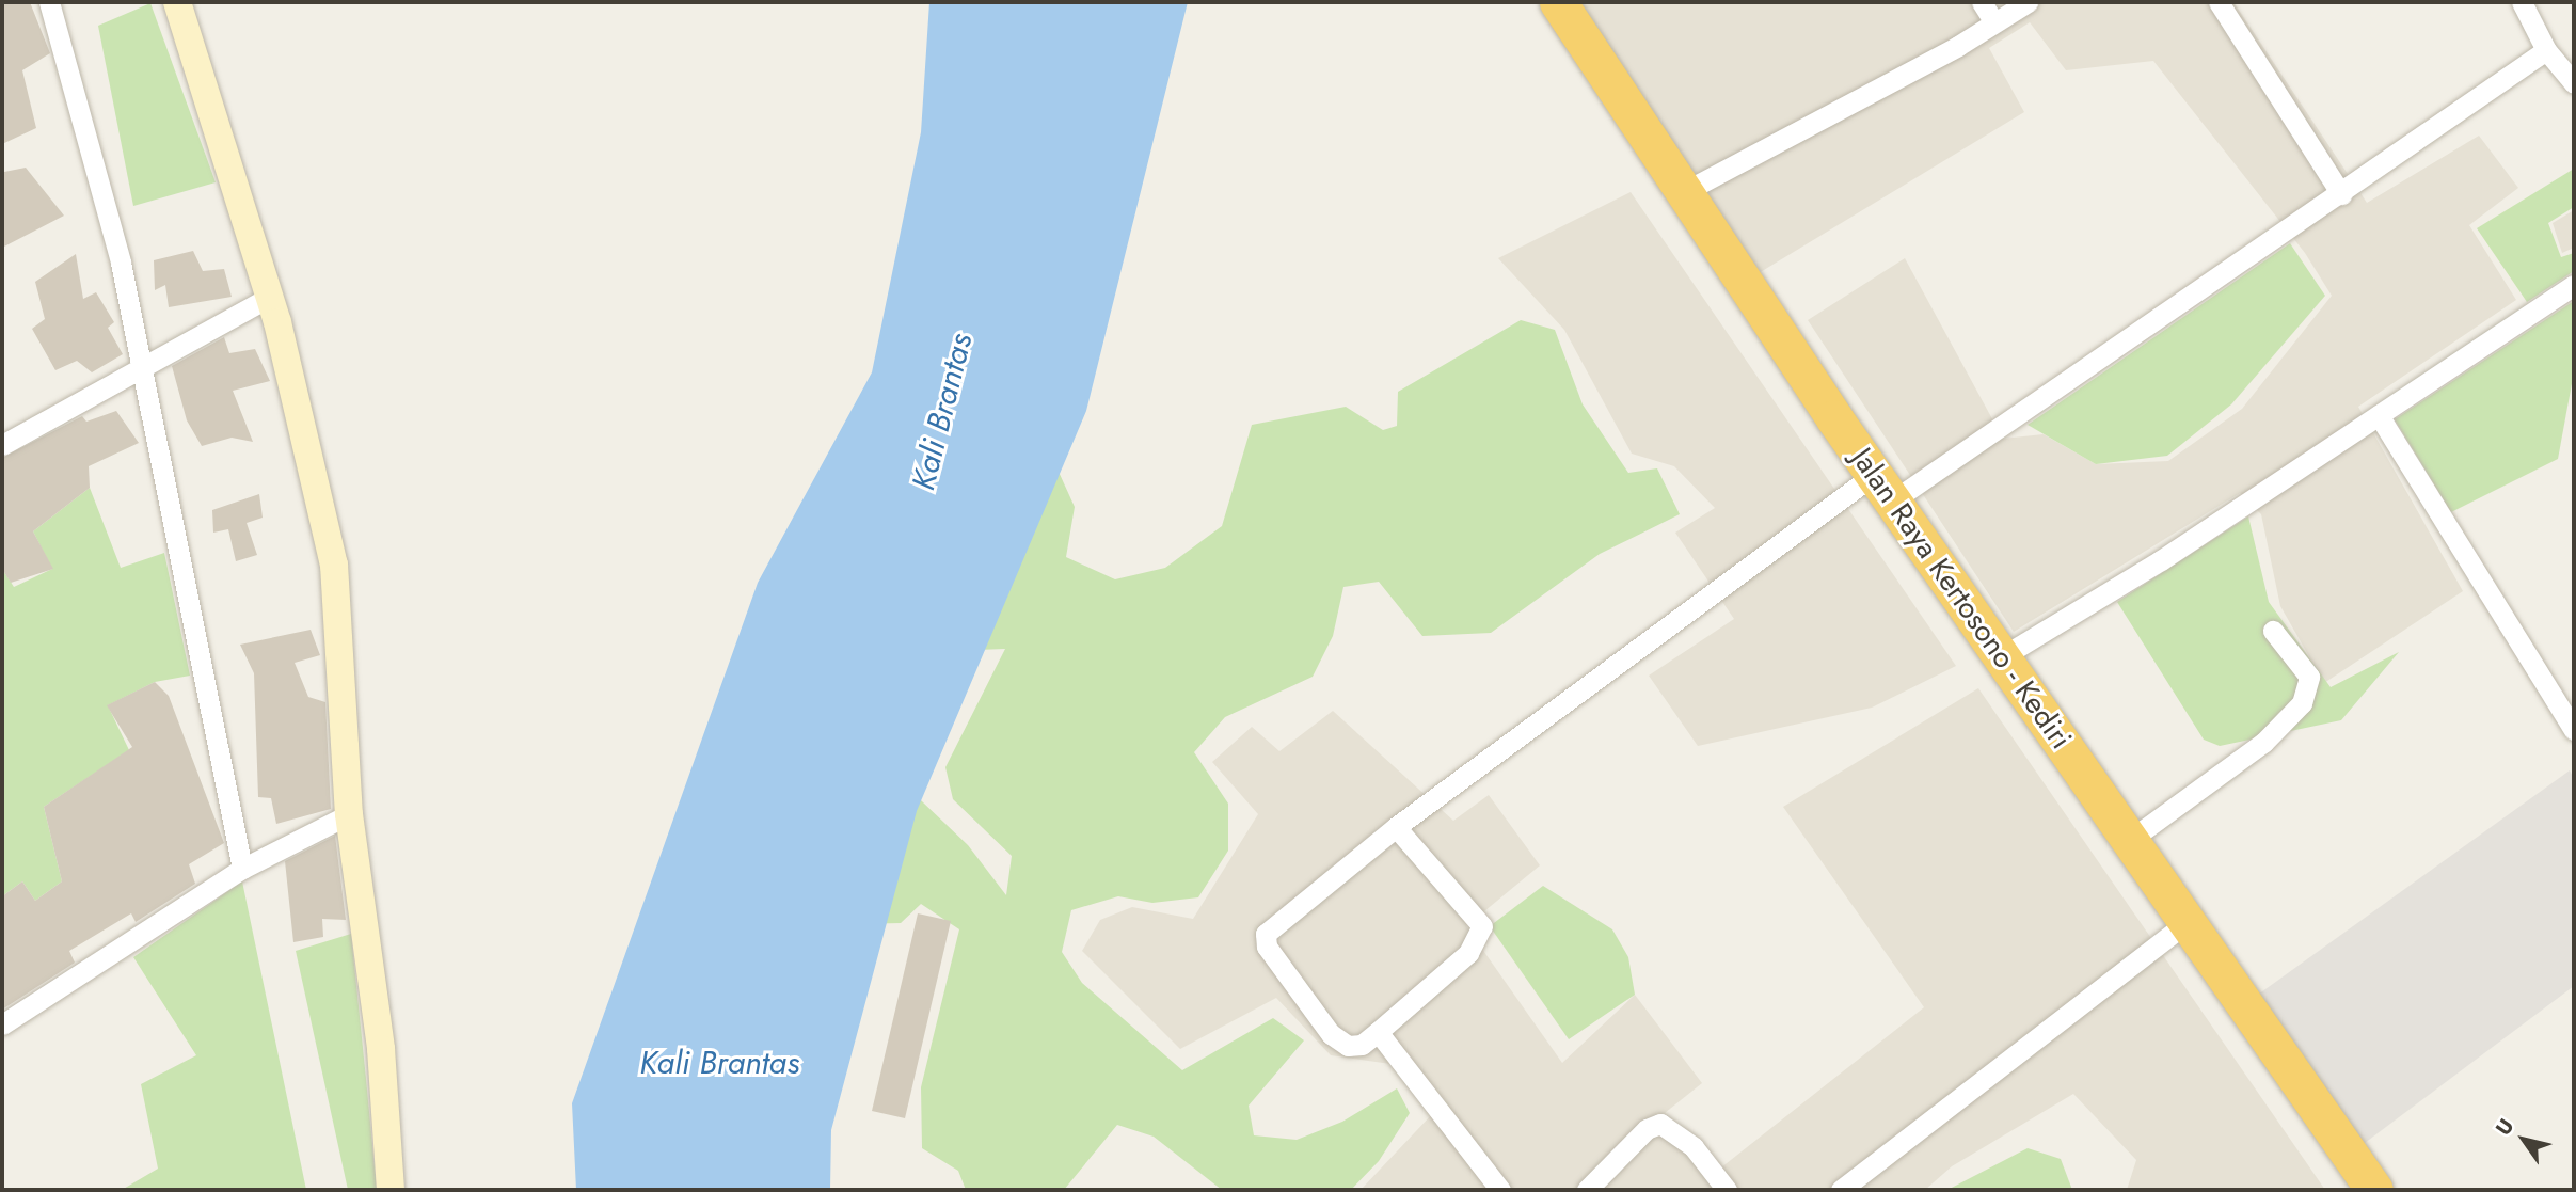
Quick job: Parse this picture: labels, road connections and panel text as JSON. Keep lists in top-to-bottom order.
{
  "streets": {
    "highway": ["Jalan Raya Kertosono - Kediri"]
  },
  "water": ["Kali Brantas"],
  "north": "top left"
}
